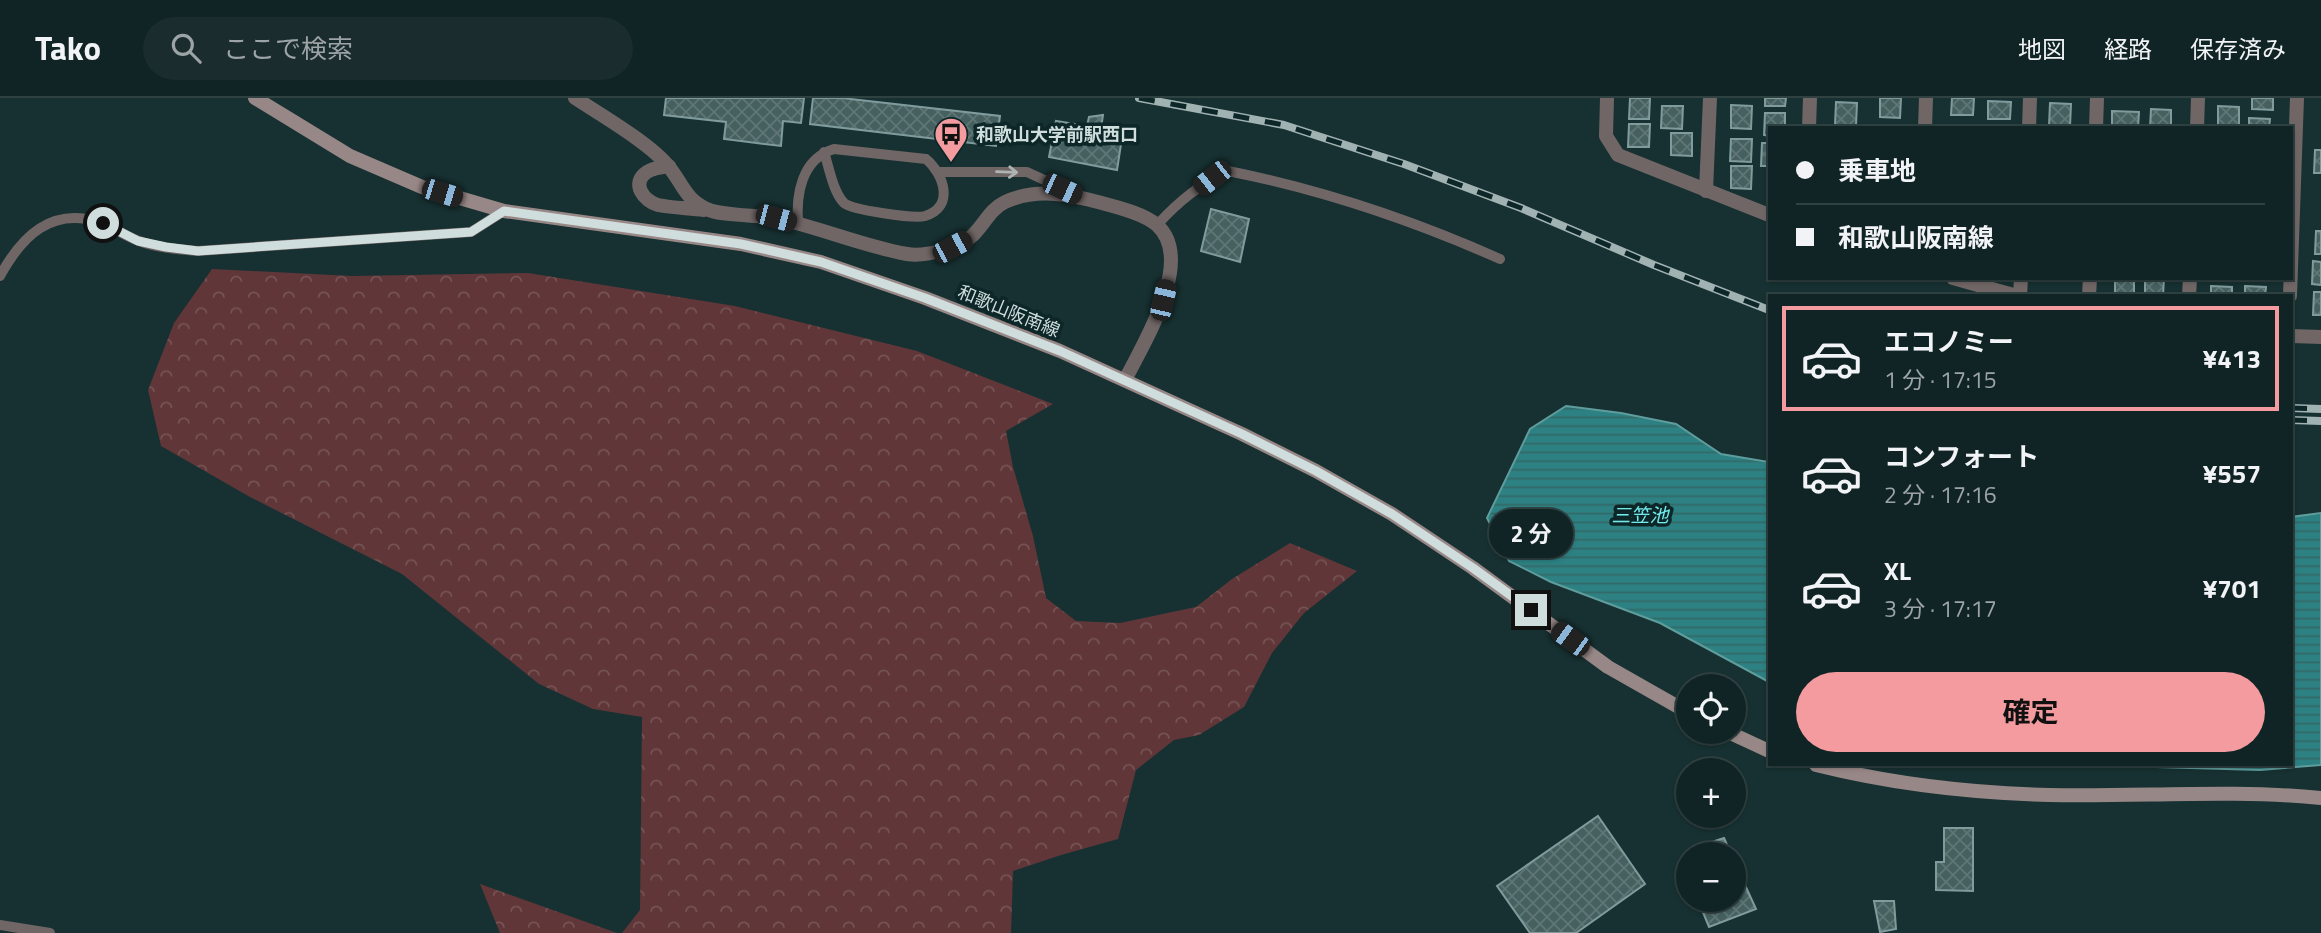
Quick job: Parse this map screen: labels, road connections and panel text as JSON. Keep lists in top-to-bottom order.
{
  "streets": {
    "main road": ["和歌山阪南線"]
  },
  "water": ["三笠池"],
  "places": {
    "bus stop": ["和歌山大学前駅西口"]
  },
  "page": {
    "header": "Tako",
    "search": "ここで検索",
    "nav": ["地図", "経路", "保存済み"],
    "banner": ["乗車地", "和歌山阪南線"],
    "list": [
      {
        "name": "エコノミー",
        "note": "1 分 · 17:15",
        "value": "¥413"
      },
      {
        "name": "コンフォート",
        "note": "2 分 · 17:16",
        "value": "¥557"
      },
      {
        "name": "XL",
        "note": "3 分 · 17:17",
        "value": "¥701"
      }
    ],
    "bubble": "2 分",
    "buttons": "確定",
    "map_buttons": ["+", "−"]
  }
}
